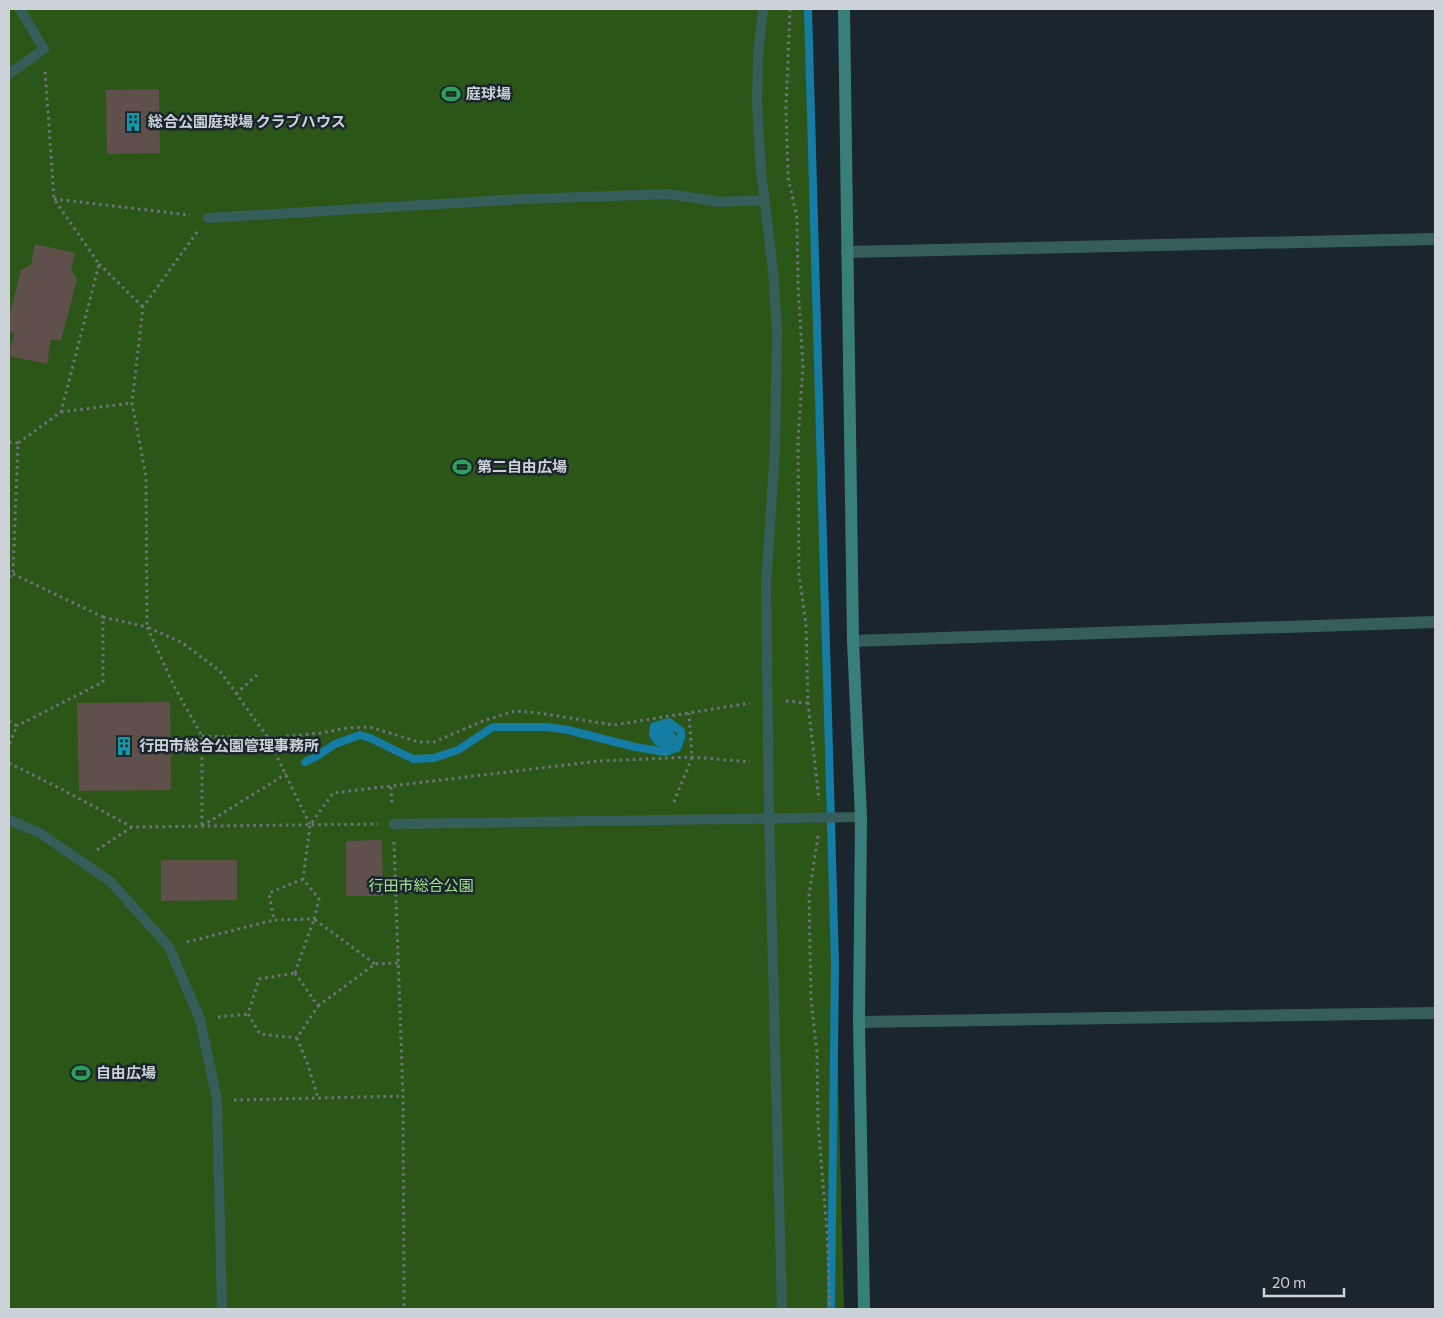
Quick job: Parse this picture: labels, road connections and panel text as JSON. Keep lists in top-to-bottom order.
{
  "parks": ["行田市総合公園"],
  "places": {
    "sports": ["庭球場", "第二自由広場", "自由広場"],
    "building": ["総合公園庭球場 クラブハウス", "行田市総合公園管理事務所"]
  },
  "scale_bar": "20 m"
}
